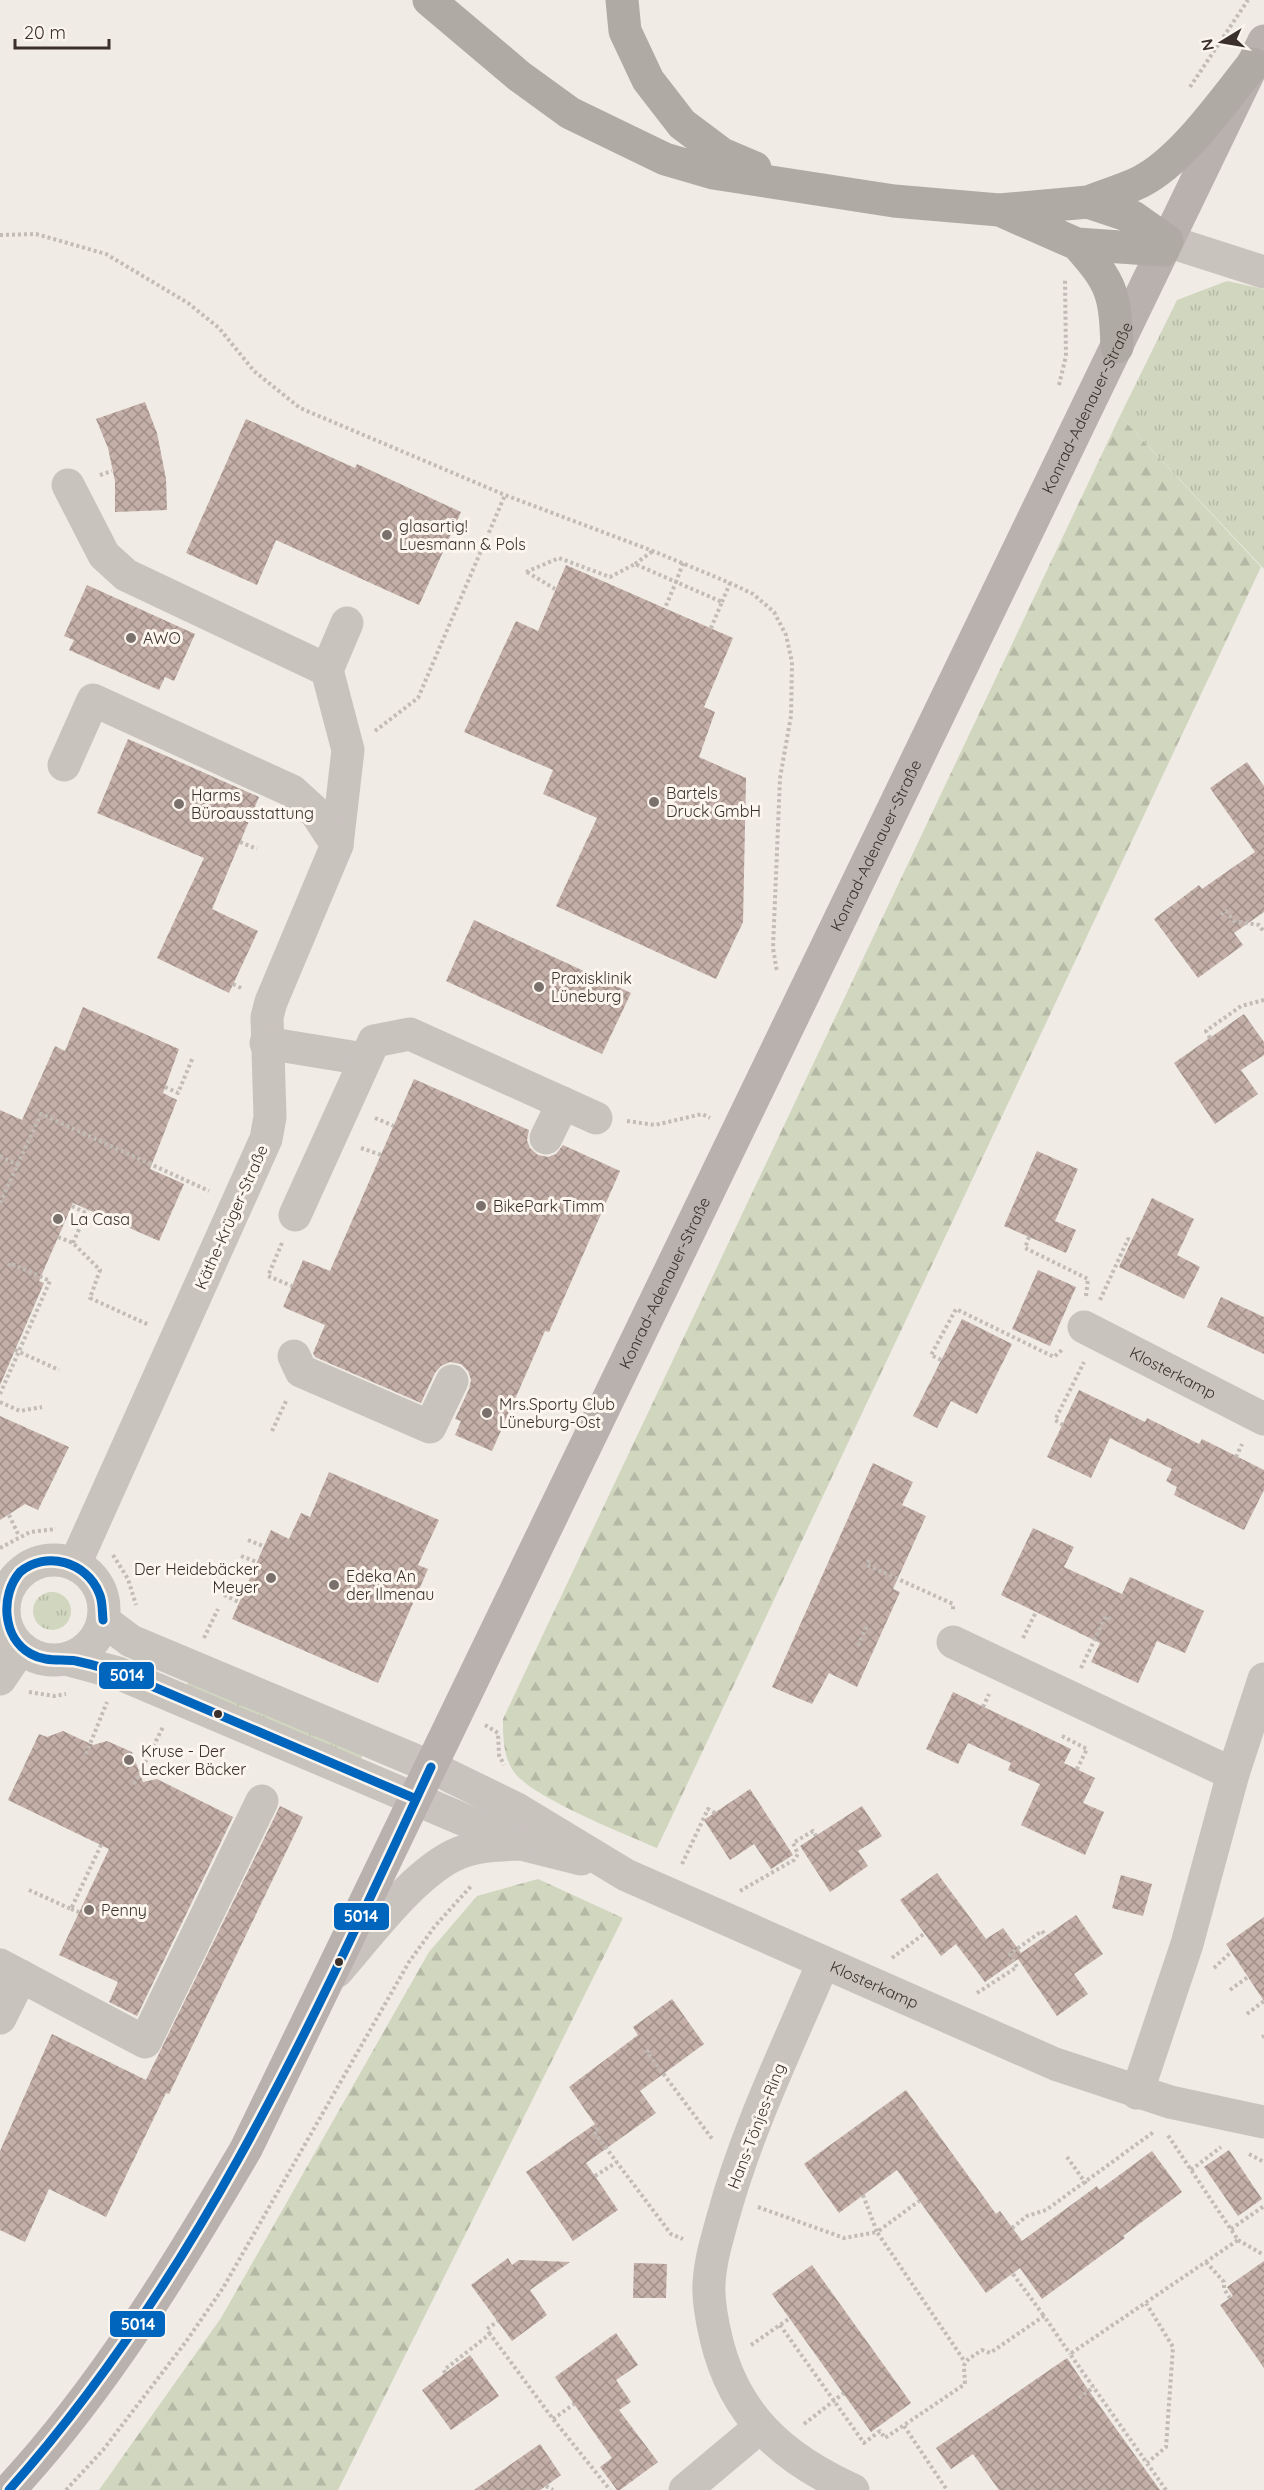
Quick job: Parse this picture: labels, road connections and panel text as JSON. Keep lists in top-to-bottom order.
{
  "streets": {
    "main road": ["Konrad-Adenauer-Straße"],
    "street": ["Käthe-Krüger-Straße", "Klosterkamp", "Hans-Tönjes-Ring"]
  },
  "crossings": [
    ["Konrad-Adenauer-Straße", "Klosterkamp"],
    ["Käthe-Krüger-Straße", "Klosterkamp"],
    ["Klosterkamp", "Hans-Tönjes-Ring"]
  ],
  "places": [
    "glasartig! Luesmann & Pols",
    "AWO",
    "Bartels Druck GmbH",
    "Harms Büroausstattung",
    "Praxisklinik Lüneburg",
    "BikePark Timm",
    "La Casa",
    "Mrs.Sporty Club Lüneburg-Ost",
    "Der Heidebäcker Meyer",
    "Edeka An der Ilmenau",
    "Kruse - Der Lecker Bäcker",
    "Penny"
  ],
  "lines": ["transit line 5014"],
  "scale_bar": "20 m",
  "north": "left"
}
